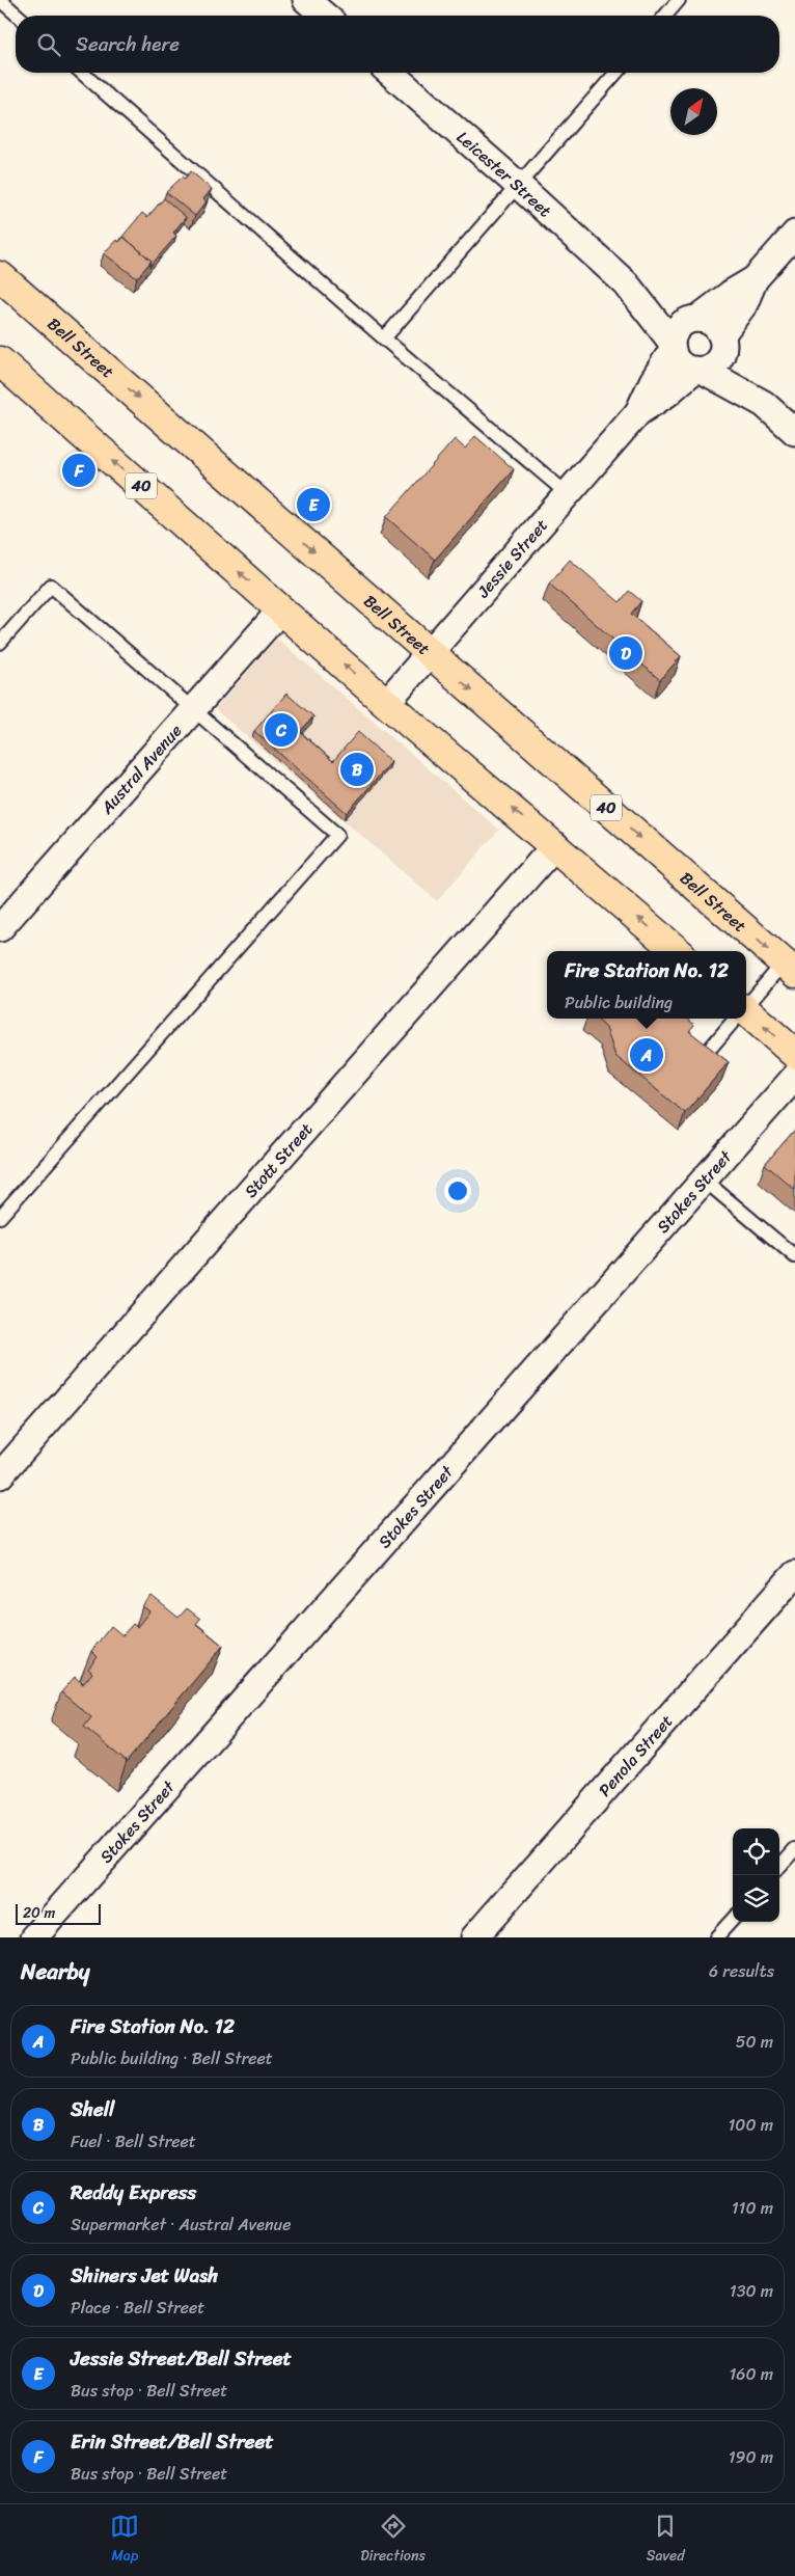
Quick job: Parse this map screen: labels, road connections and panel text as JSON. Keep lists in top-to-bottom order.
{
  "streets": {
    "highway": ["Bell Street", "40"],
    "street": [
      "Leicester Street",
      "Jessie Street",
      "Austral Avenue",
      "Stott Street",
      "Stokes Street",
      "Penola Street"
    ]
  },
  "crossings": [
    ["Leicester Street", "Jessie Street"],
    ["Bell Street", "Jessie Street"],
    ["40", "Jessie Street"],
    ["40", "Austral Avenue"],
    ["40", "Stott Street"]
  ],
  "scale_bar": "20 m",
  "north": "top right",
  "page": {
    "search": "Search here",
    "pins": [
      "F",
      "E",
      "D",
      "C",
      "B",
      "A"
    ],
    "popup": ["Fire Station No. 12", "Public building"],
    "scale": "20 m",
    "heading": ["Nearby", "6 results"],
    "list": [
      {
        "mark": "A",
        "name": "Fire Station No. 12",
        "note": "Public building · Bell Street",
        "value": "50 m"
      },
      {
        "mark": "B",
        "name": "Shell",
        "note": "Fuel · Bell Street",
        "value": "100 m"
      },
      {
        "mark": "C",
        "name": "Reddy Express",
        "note": "Supermarket · Austral Avenue",
        "value": "110 m"
      },
      {
        "mark": "D",
        "name": "Shiners Jet Wash",
        "note": "Place · Bell Street",
        "value": "130 m"
      },
      {
        "mark": "E",
        "name": "Jessie Street/Bell Street",
        "note": "Bus stop · Bell Street",
        "value": "160 m"
      },
      {
        "mark": "F",
        "name": "Erin Street/Bell Street",
        "note": "Bus stop · Bell Street",
        "value": "190 m"
      }
    ],
    "nav": ["Map", "Directions", "Saved"]
  }
}
